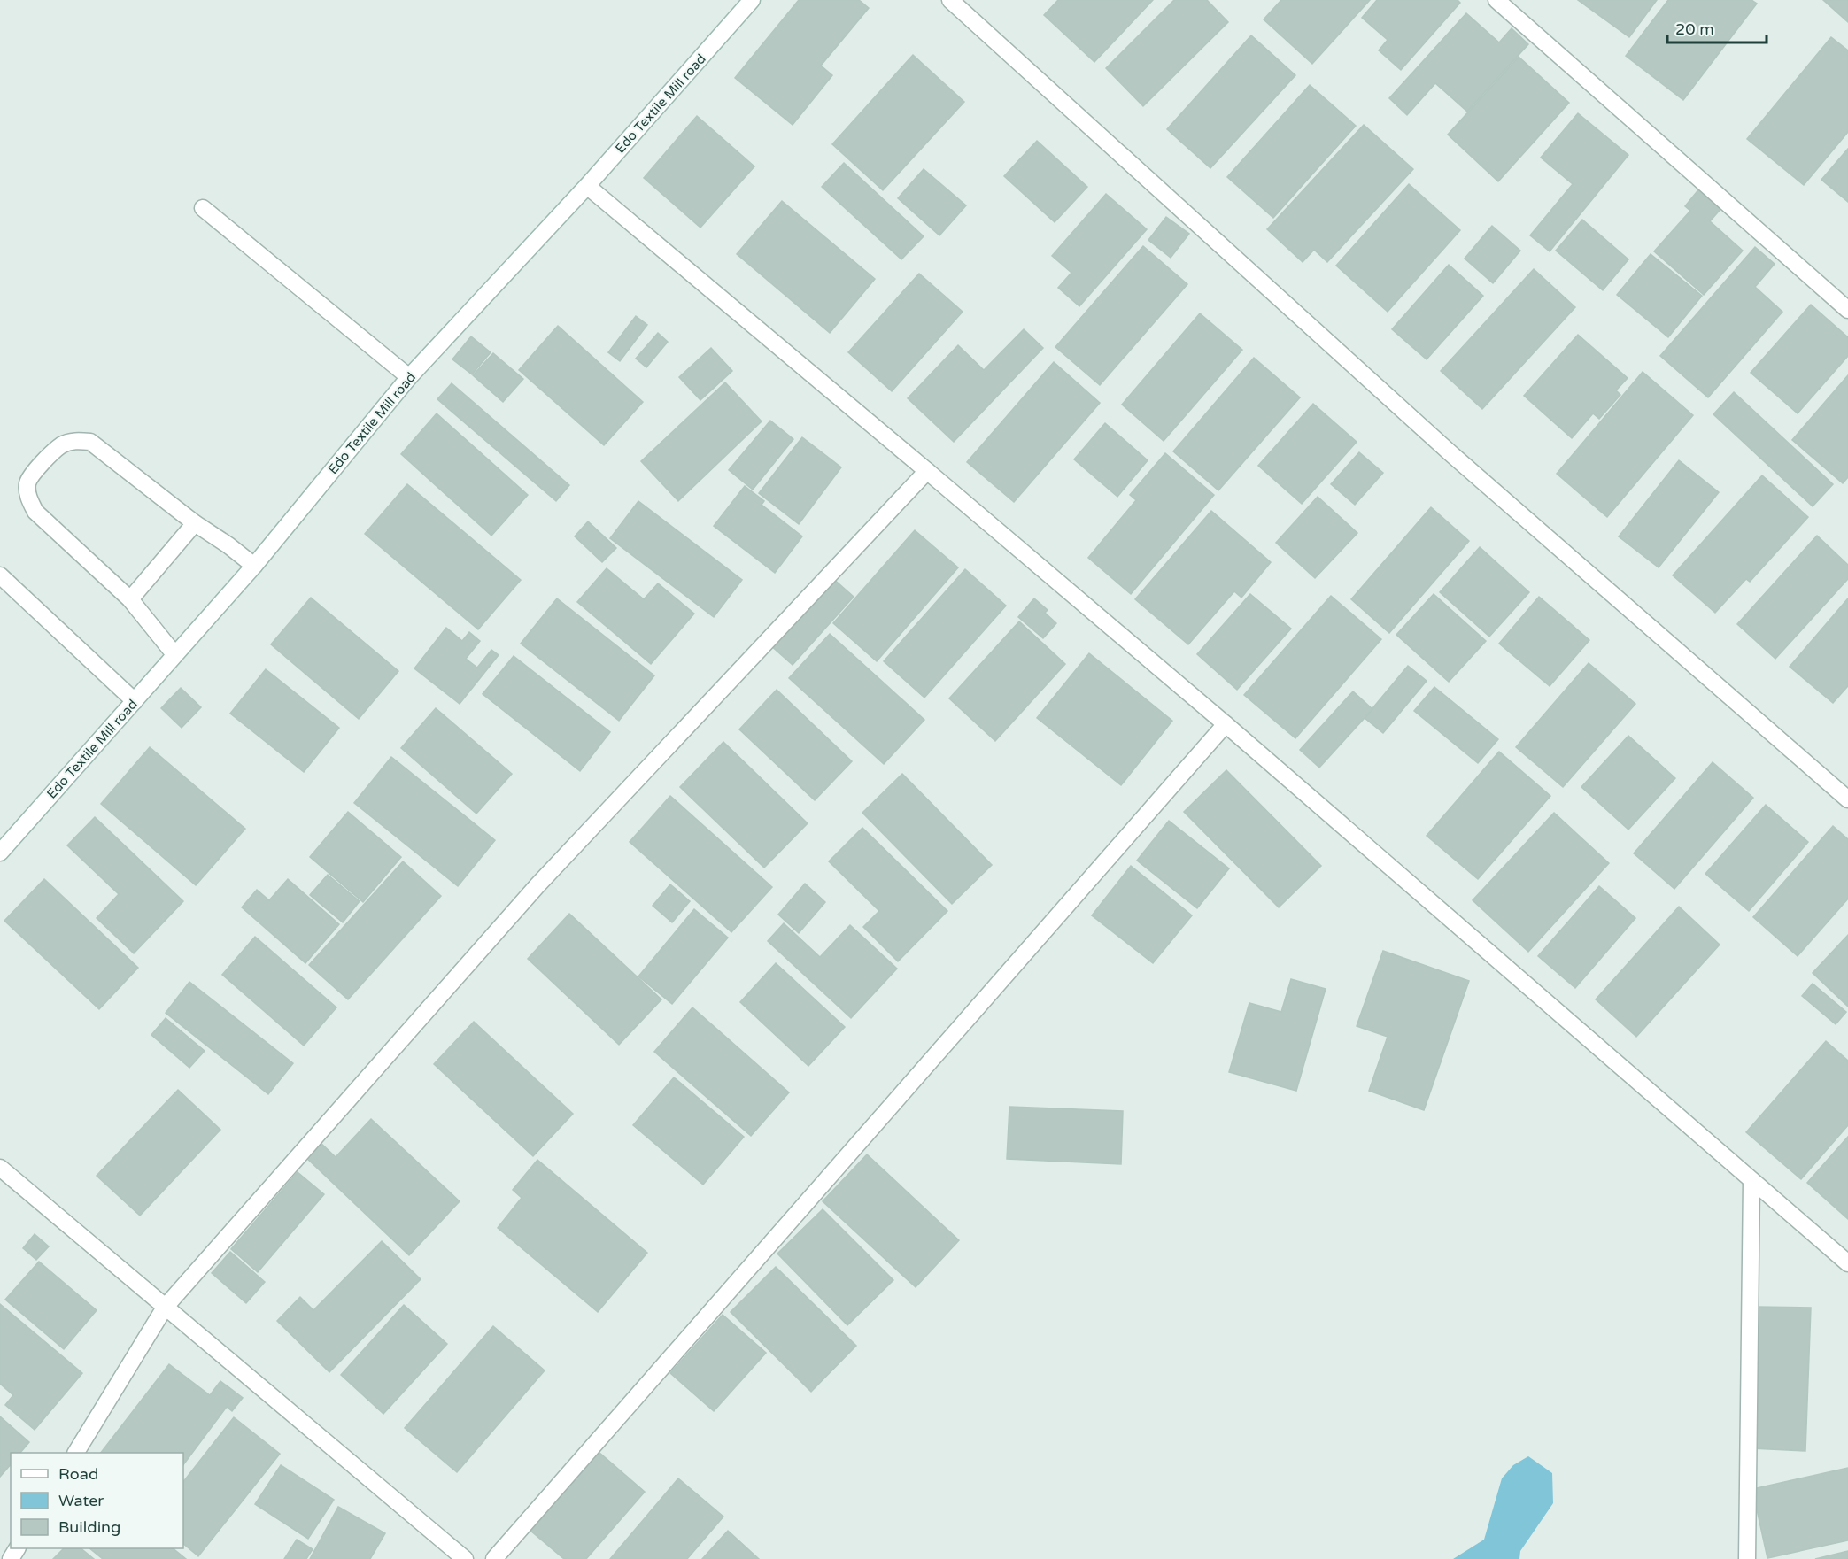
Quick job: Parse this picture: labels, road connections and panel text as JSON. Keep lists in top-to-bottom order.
{
  "streets": {
    "street": ["Edo Textile Mill road"]
  },
  "legend": ["Road", "Water", "Building"],
  "scale_bar": "20 m"
}
